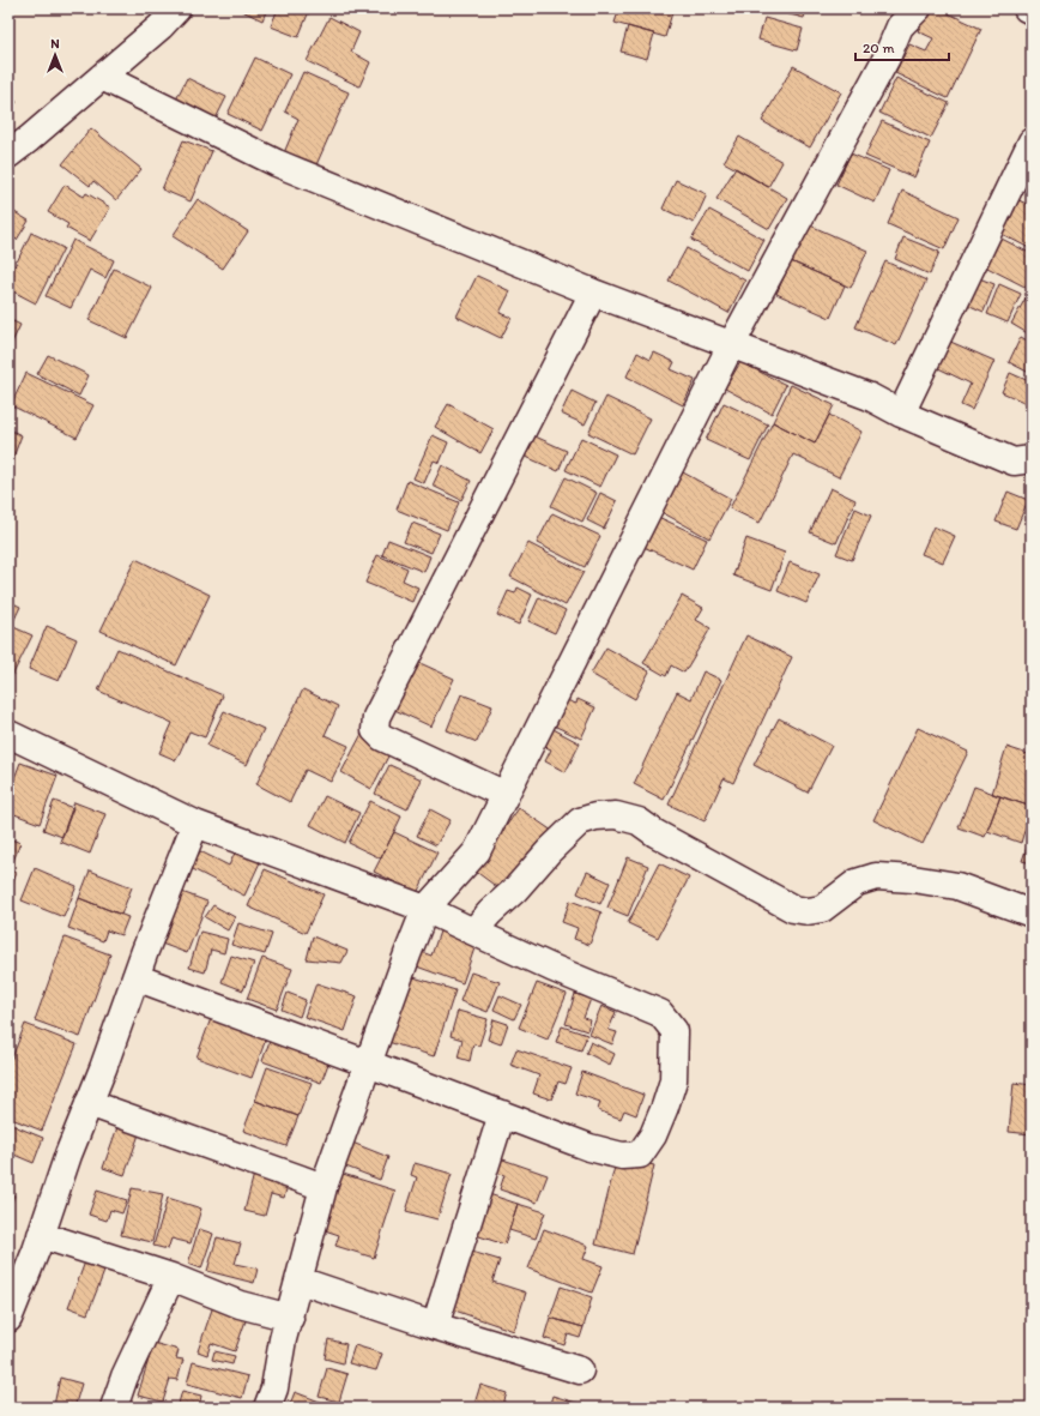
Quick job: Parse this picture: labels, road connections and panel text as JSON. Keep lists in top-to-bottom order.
{
  "scale_bar": "20 m",
  "north": "top"
}
